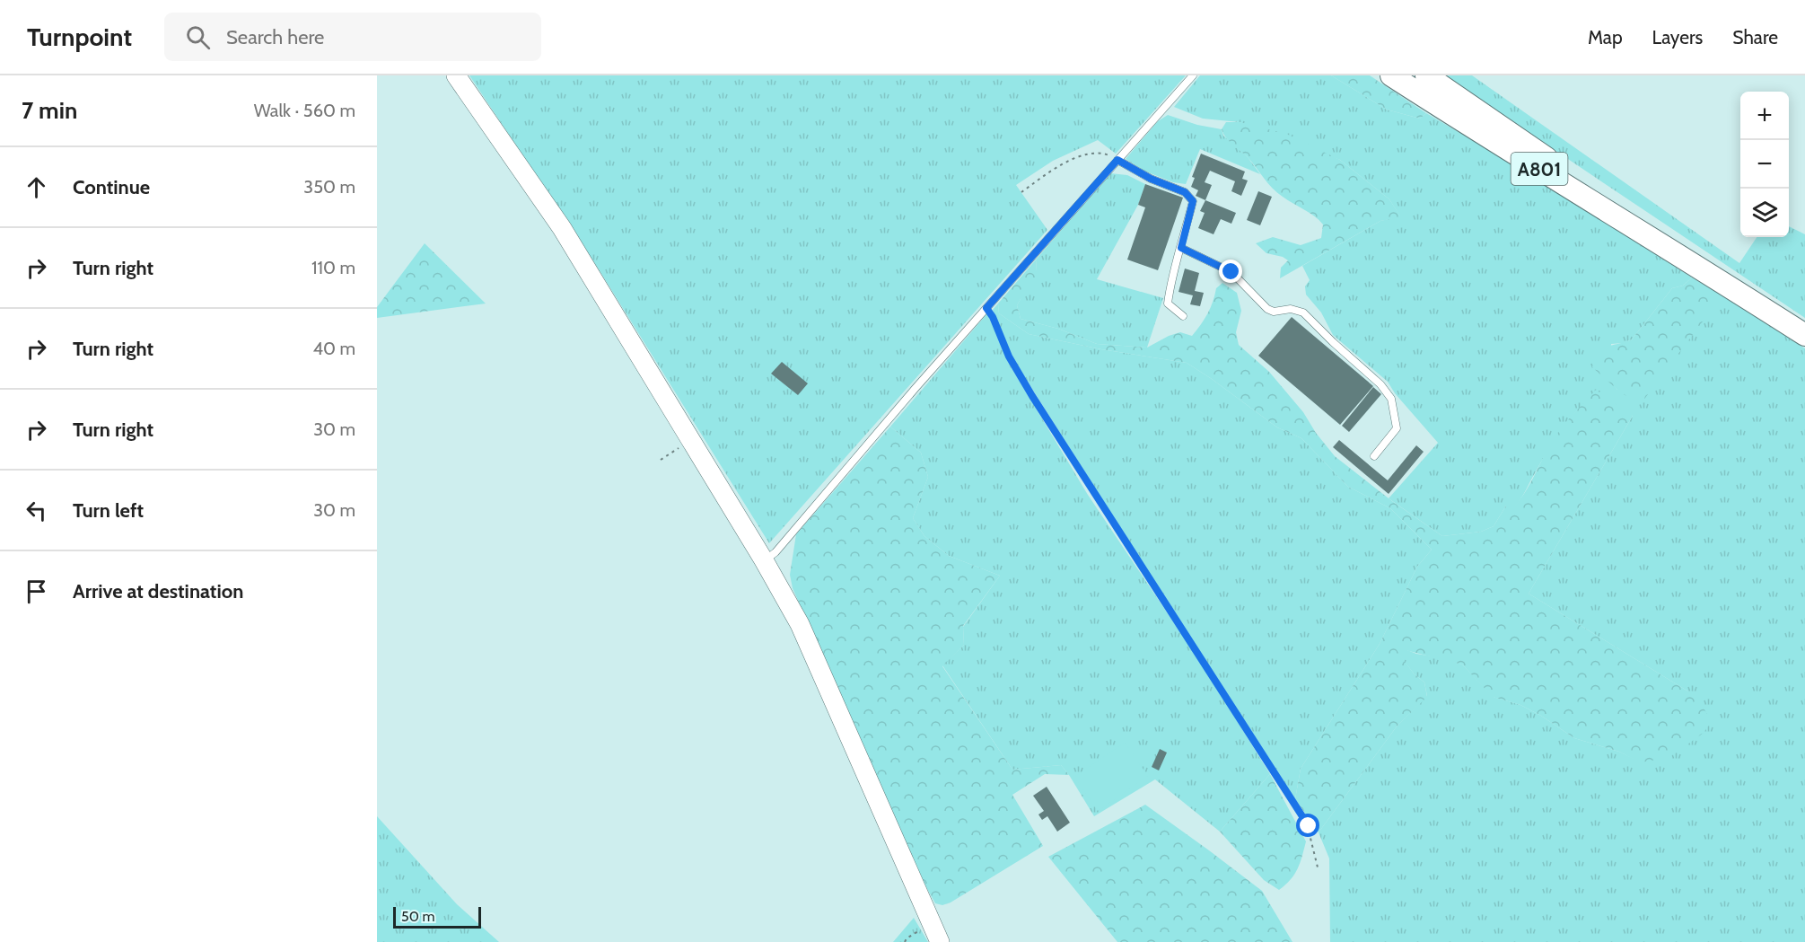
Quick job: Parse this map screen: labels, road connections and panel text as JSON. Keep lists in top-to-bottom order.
{
  "streets": {
    "main road": ["A801"]
  },
  "scale_bar": "50 m",
  "page": {
    "header": "Turnpoint",
    "search": "Search here",
    "nav": ["Map", "Layers", "Share"],
    "heading": ["7 min", "Walk · 560 m"],
    "map_buttons": ["+", "−"],
    "list": [
      ["Continue", "350 m"],
      ["Turn right", "110 m"],
      ["Turn right", "40 m"],
      ["Turn right", "30 m"],
      ["Turn left", "30 m"],
      "Arrive at destination"
    ],
    "scale": "50 m"
  }
}
